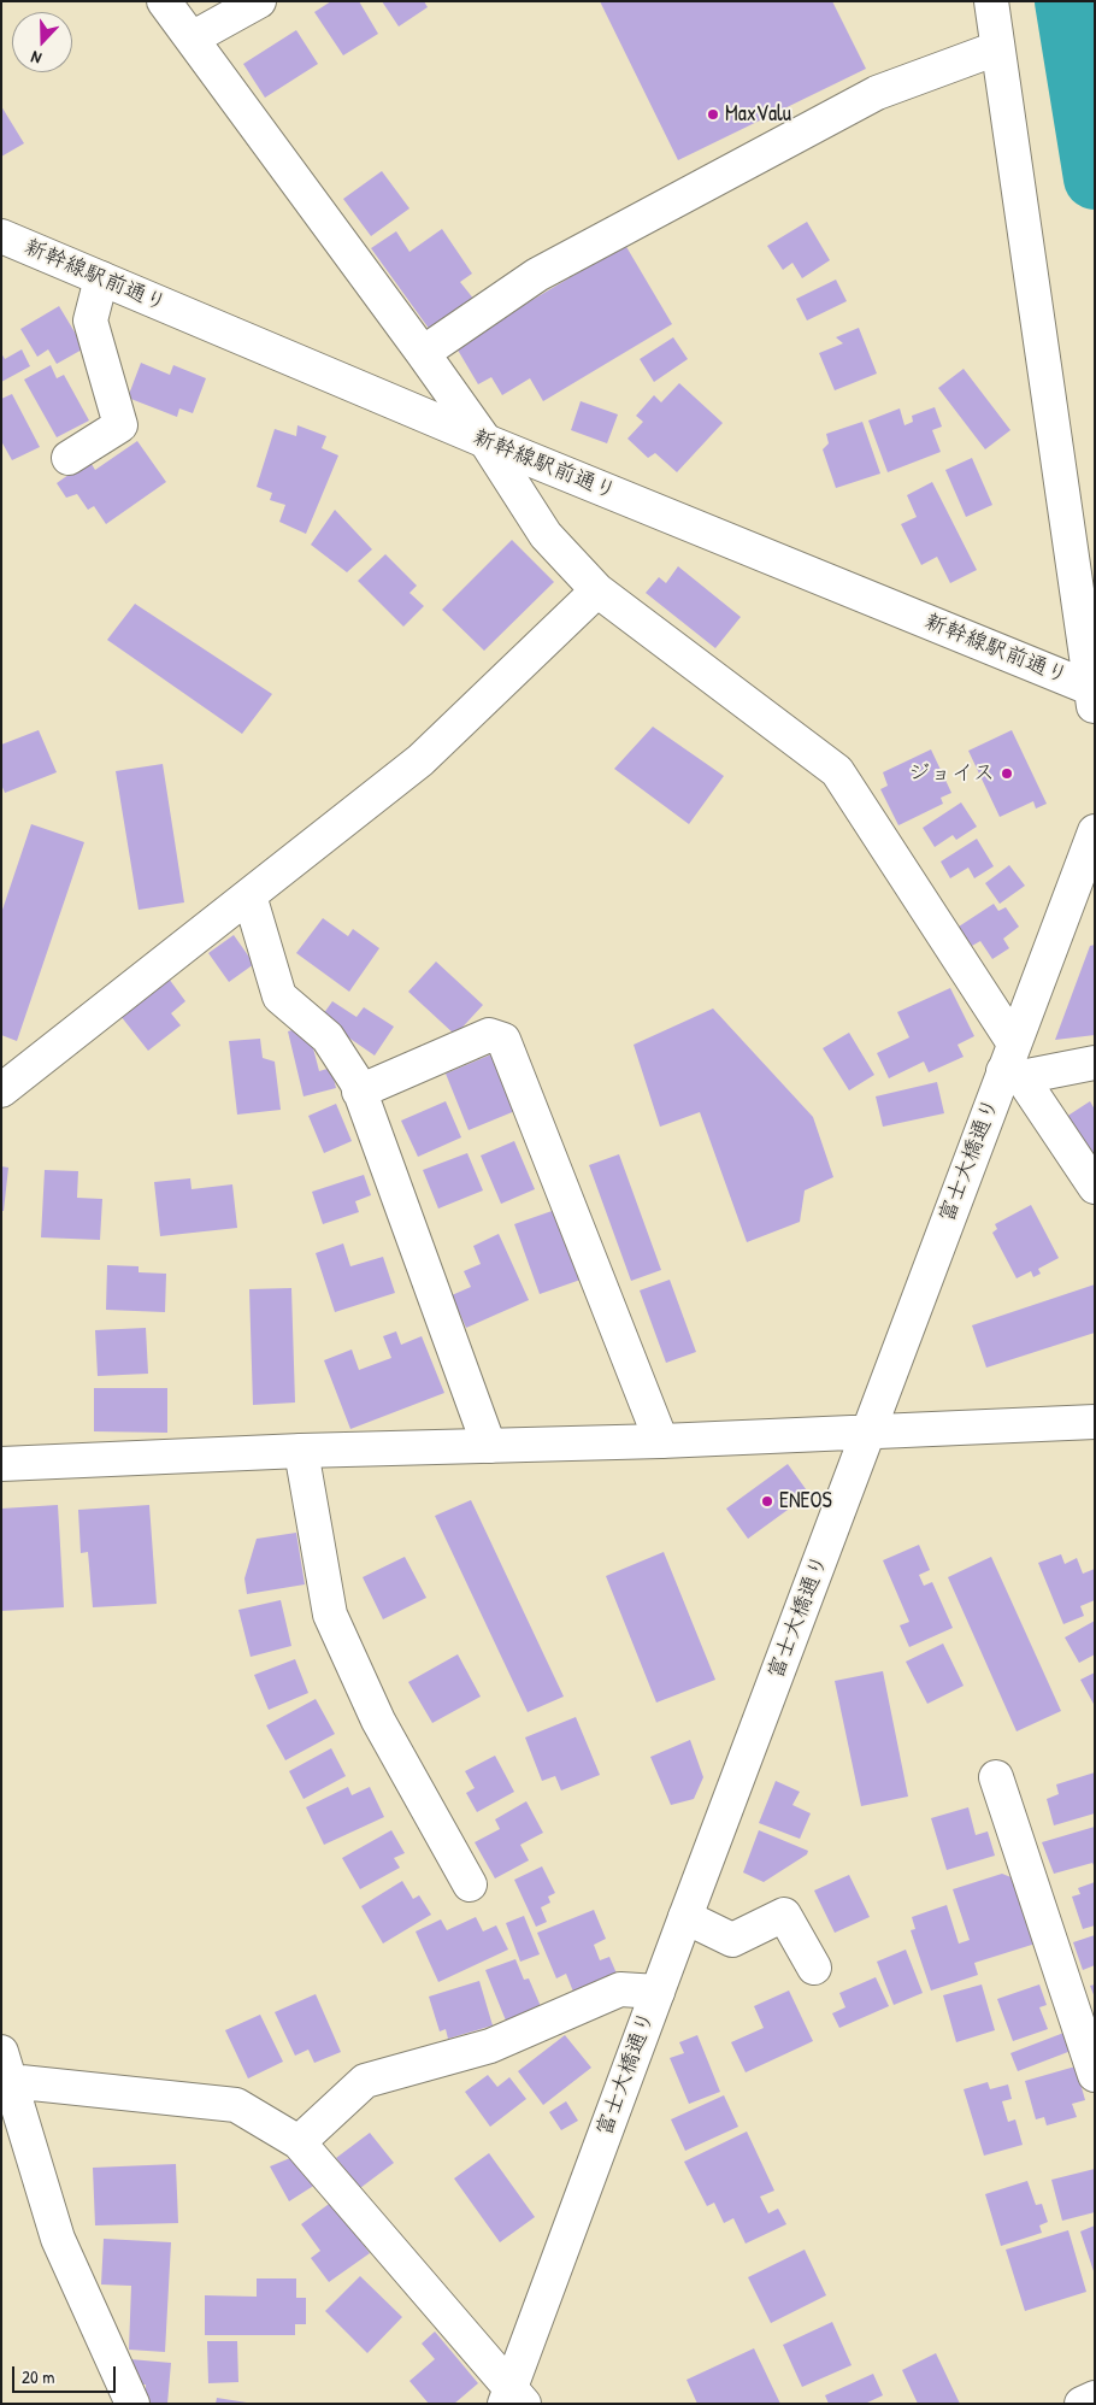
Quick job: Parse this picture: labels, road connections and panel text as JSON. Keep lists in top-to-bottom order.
{
  "streets": {
    "street": ["新幹線駅前通り", "富士大橋通り"]
  },
  "places": ["MaxValu", "ジョイス", "ENEOS"],
  "scale_bar": "20 m",
  "north": "bottom"
}
